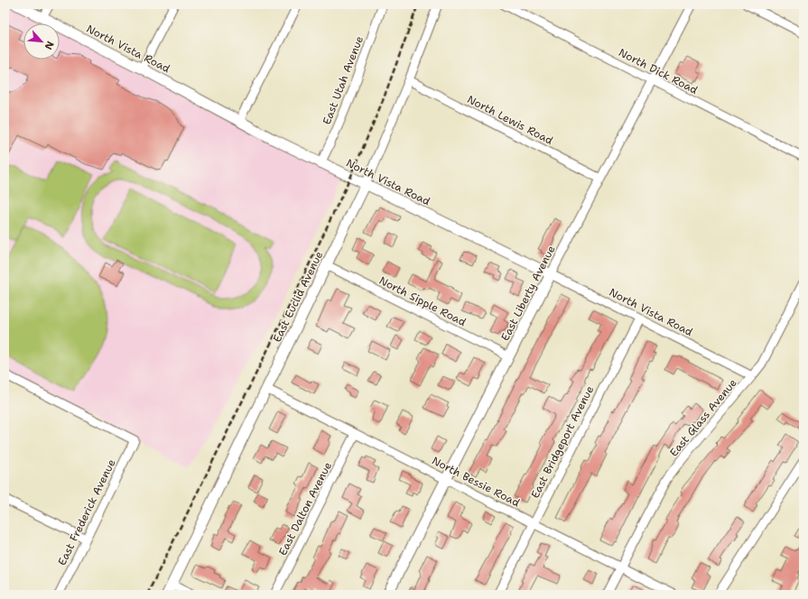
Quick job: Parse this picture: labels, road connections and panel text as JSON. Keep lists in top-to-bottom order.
{
  "streets": {
    "street": [
      "North Vista Road",
      "North Dick Road",
      "East Utah Avenue",
      "North Lewis Road",
      "East Liberty Avenue",
      "East Euclid Avenue",
      "North Sipple Road",
      "East Glass Avenue",
      "East Bridgeport Avenue",
      "North Bessie Road",
      "East Dalton Avenue",
      "East Frederick Avenue"
    ]
  },
  "crossings": [
    ["North Vista Road", "East Utah Avenue"],
    ["North Vista Road", "East Liberty Avenue"],
    ["North Vista Road", "East Euclid Avenue"],
    ["North Vista Road", "East Glass Avenue"],
    ["North Vista Road", "East Bridgeport Avenue"],
    ["North Dick Road", "East Liberty Avenue"],
    ["North Lewis Road", "East Liberty Avenue"],
    ["North Lewis Road", "East Euclid Avenue"],
    ["East Liberty Avenue", "North Sipple Road"],
    ["East Liberty Avenue", "North Bessie Road"],
    ["East Euclid Avenue", "North Sipple Road"],
    ["East Euclid Avenue", "North Bessie Road"],
    ["East Glass Avenue", "North Bessie Road"],
    ["East Bridgeport Avenue", "North Bessie Road"],
    ["North Bessie Road", "East Dalton Avenue"]
  ],
  "north": "bottom right"
}
